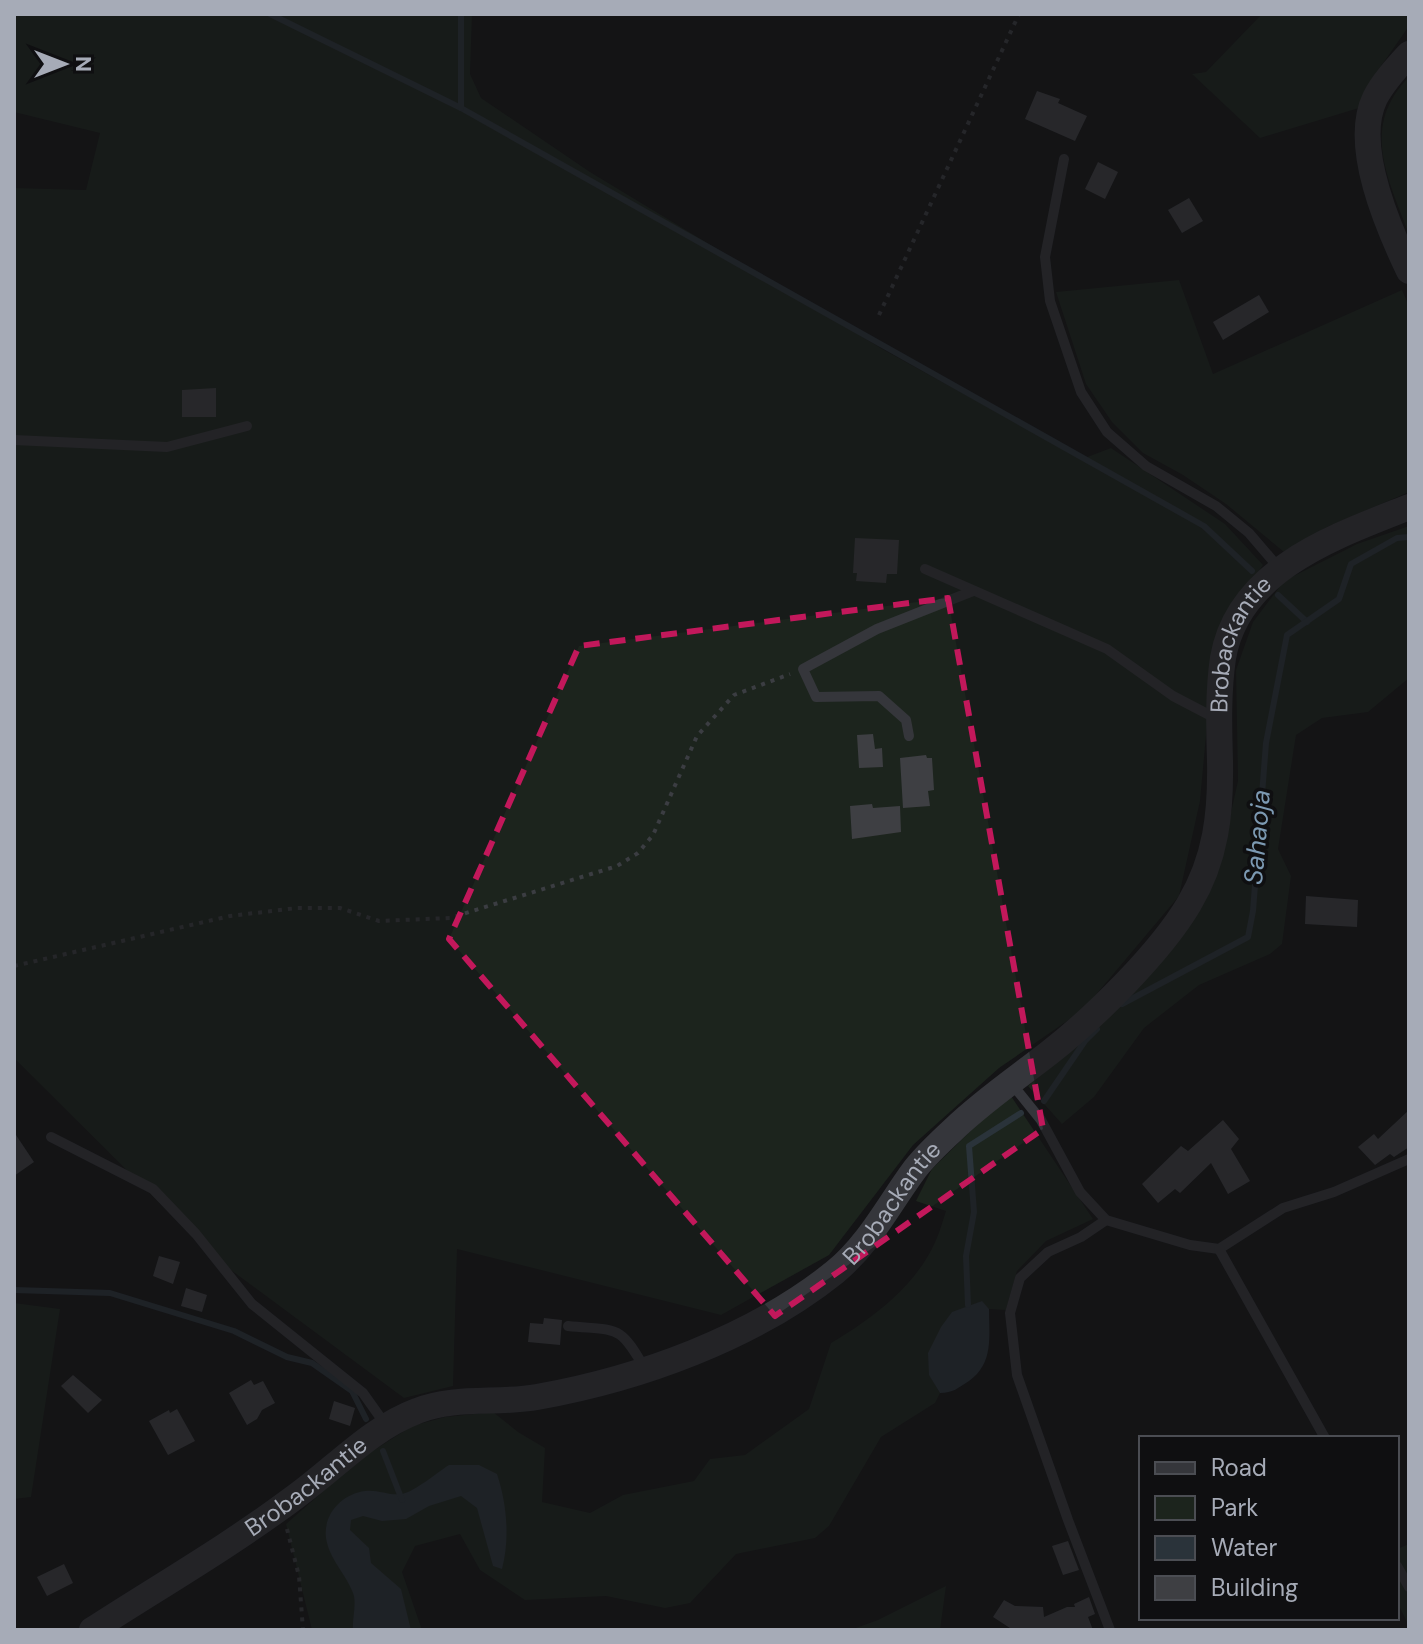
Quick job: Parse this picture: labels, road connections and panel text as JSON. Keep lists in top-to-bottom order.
{
  "streets": {
    "street": ["Brobackantie"]
  },
  "water": ["Sahaoja"],
  "legend": [
    "Road",
    "Park",
    "Water",
    "Building"
  ],
  "north": "right"
}
